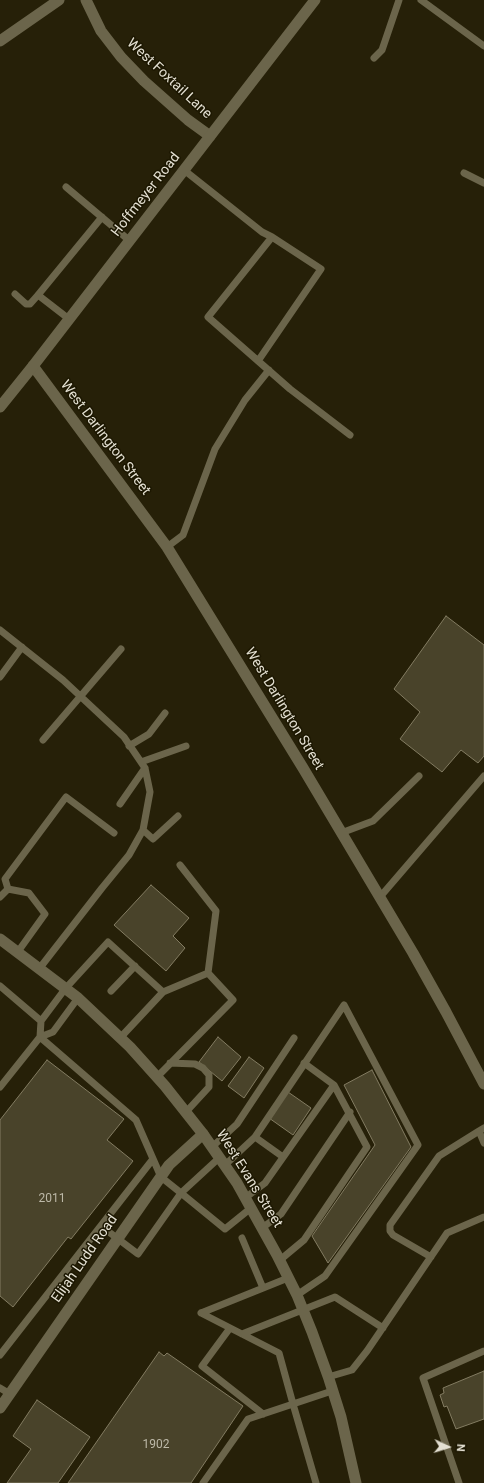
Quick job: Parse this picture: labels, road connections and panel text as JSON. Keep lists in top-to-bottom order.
{
  "streets": {
    "street": [
      "West Foxtail Lane",
      "Hoffmeyer Road",
      "West Darlington Street",
      "West Evans Street",
      "Elijah Ludd Road"
    ]
  },
  "crossings": [
    ["West Foxtail Lane", "Hoffmeyer Road"],
    ["Hoffmeyer Road", "West Darlington Street"],
    ["West Evans Street", "Elijah Ludd Road"]
  ],
  "house_numbers": ["2011", "1902"],
  "north": "right"
}
